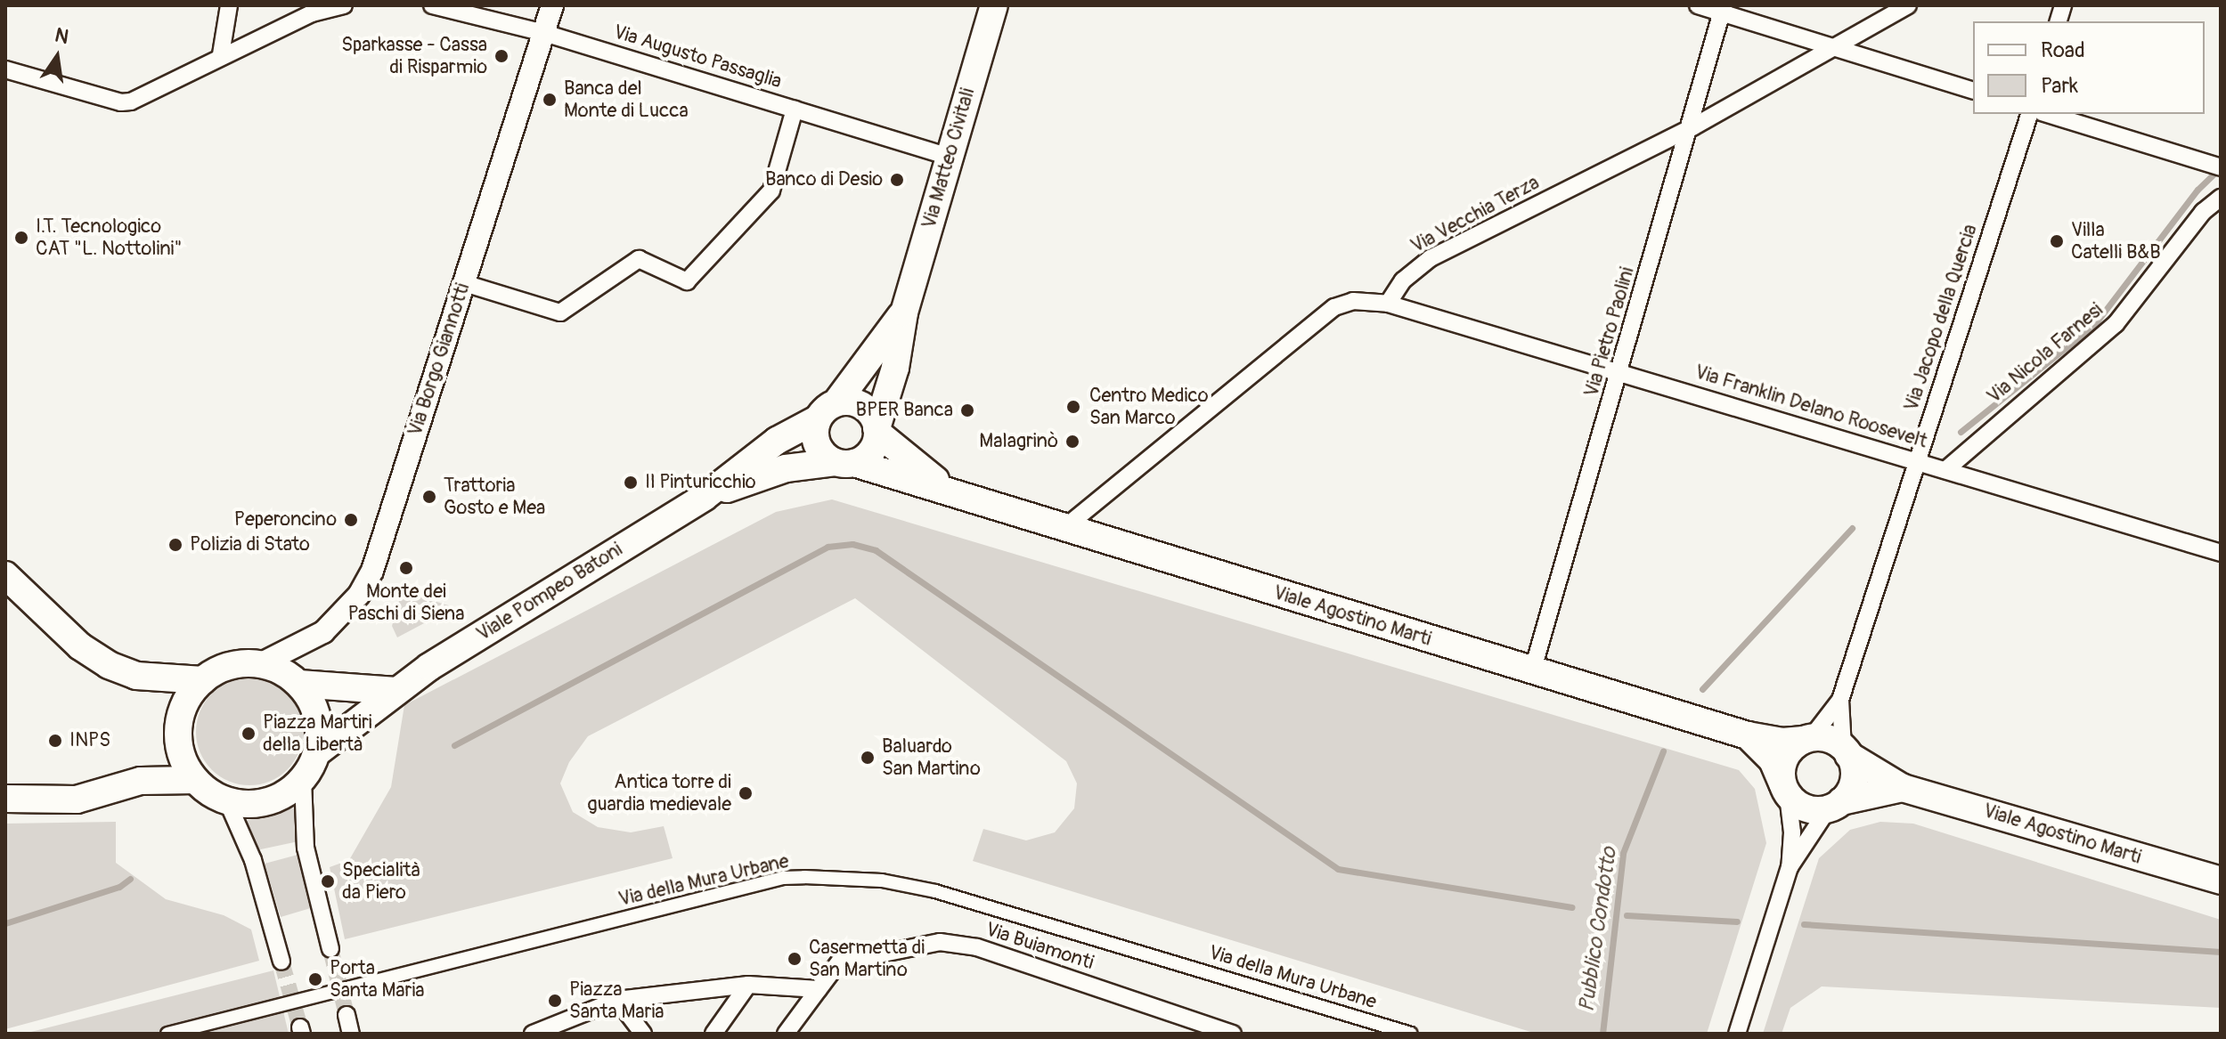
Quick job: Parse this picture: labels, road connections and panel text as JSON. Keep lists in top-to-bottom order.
{
  "streets": {
    "main road": ["Via Matteo Civitali", "Viale Pompeo Batoni", "Viale Agostino Marti"],
    "street": [
      "Via Augusto Passaglia",
      "Via Vecchia Terza",
      "Via Jacopo della Quercia",
      "Via Pietro Paolini",
      "Via Nicola Farnesi",
      "Via Borgo Giannotti",
      "Via Franklin Delano Roosevelt",
      "Via della Mura Urbane",
      "Via Buiamonti"
    ]
  },
  "crossings": [
    ["Via Augusto Passaglia", "Via Matteo Civitali"],
    ["Via Augusto Passaglia", "Via Borgo Giannotti"],
    ["Via Matteo Civitali", "Viale Pompeo Batoni"],
    ["Via Matteo Civitali", "Viale Agostino Marti"],
    ["Via Vecchia Terza", "Via Pietro Paolini"],
    ["Via Vecchia Terza", "Via Franklin Delano Roosevelt"],
    ["Via Jacopo della Quercia", "Via Franklin Delano Roosevelt"],
    ["Via Jacopo della Quercia", "Viale Agostino Marti"],
    ["Via Pietro Paolini", "Via Franklin Delano Roosevelt"],
    ["Via Pietro Paolini", "Viale Agostino Marti"],
    ["Via Nicola Farnesi", "Via Franklin Delano Roosevelt"],
    ["Via Borgo Giannotti", "Viale Pompeo Batoni"],
    ["Viale Pompeo Batoni", "Viale Agostino Marti"]
  ],
  "water": ["Pubblico Condotto"],
  "places": [
    "Sparkasse - Cassa di Risparmio",
    "Banca del Monte di Lucca",
    "Banco di Desio",
    "I.T. Tecnologico CAT \"L. Nottolini\"",
    "Villa Catelli B&B",
    "Centro Medico San Marco",
    "BPER Banca",
    "Malagrinò",
    "Il Pinturicchio",
    "Trattoria Gosto e Mea",
    "Peperoncino",
    "Polizia di Stato",
    "Monte dei Paschi di Siena",
    "Piazza Martiri della Libertà",
    "INPS",
    "Baluardo San Martino",
    "Antica torre di guardia medievale",
    "Specialità da Piero",
    "Casermetta di San Martino",
    "Porta Santa Maria",
    "Piazza Santa Maria"
  ],
  "legend": ["Road", "Park"],
  "north": "top"
}
